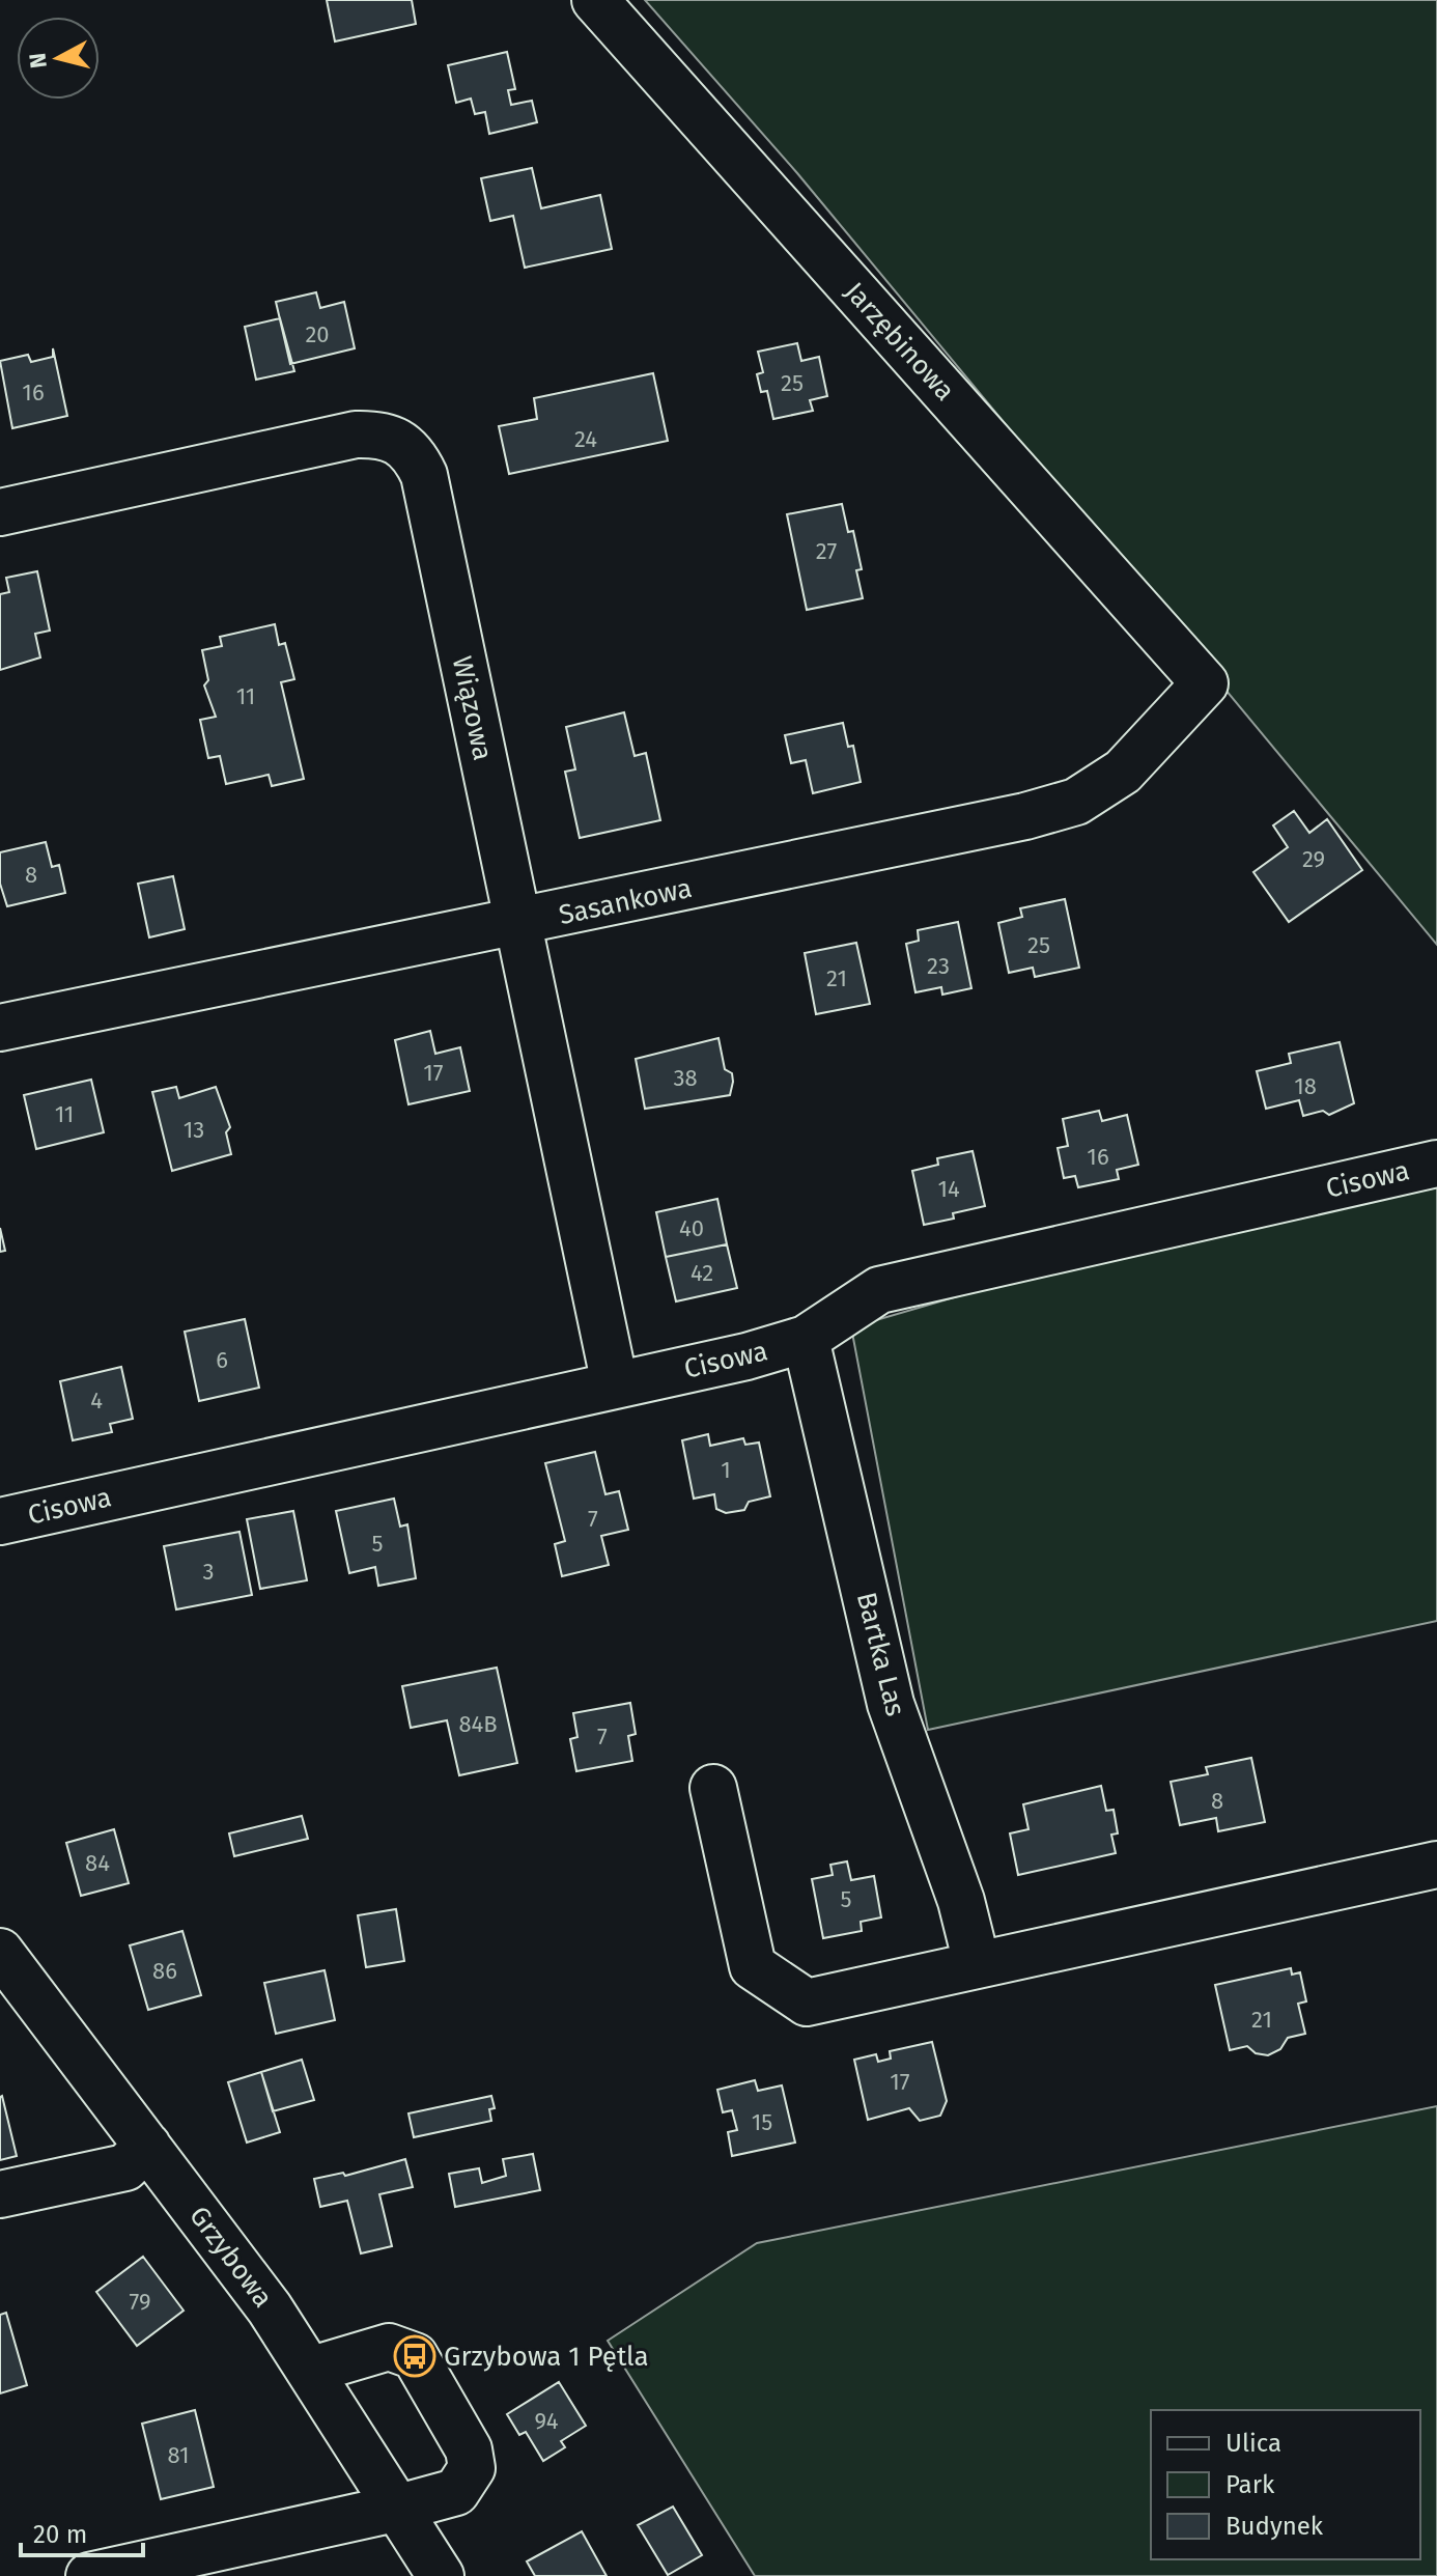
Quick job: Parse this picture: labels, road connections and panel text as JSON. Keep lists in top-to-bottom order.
{
  "streets": {
    "street": [
      "Jarzębinowa",
      "Wiązowa",
      "Sasankowa",
      "Cisowa",
      "Bartka Las",
      "Grzybowa"
    ]
  },
  "crossings": [
    ["Jarzębinowa", "Sasankowa"],
    ["Wiązowa", "Sasankowa"],
    ["Wiązowa", "Cisowa"],
    ["Cisowa", "Bartka Las"]
  ],
  "places": {
    "bus stop": ["Grzybowa 1 Pętla"]
  },
  "house_numbers": [
    "20",
    "25",
    "16",
    "24",
    "27",
    "11",
    "29",
    "8",
    "25",
    "23",
    "21",
    "17",
    "38",
    "18",
    "11",
    "13",
    "16",
    "14",
    "40",
    "42",
    "6",
    "4",
    "1",
    "7",
    "5",
    "3",
    "84B",
    "7",
    "8",
    "84",
    "5",
    "86",
    "21",
    "17",
    "15",
    "79",
    "94",
    "81"
  ],
  "legend": ["Ulica", "Park", "Budynek"],
  "scale_bar": "20 m",
  "north": "left"
}
